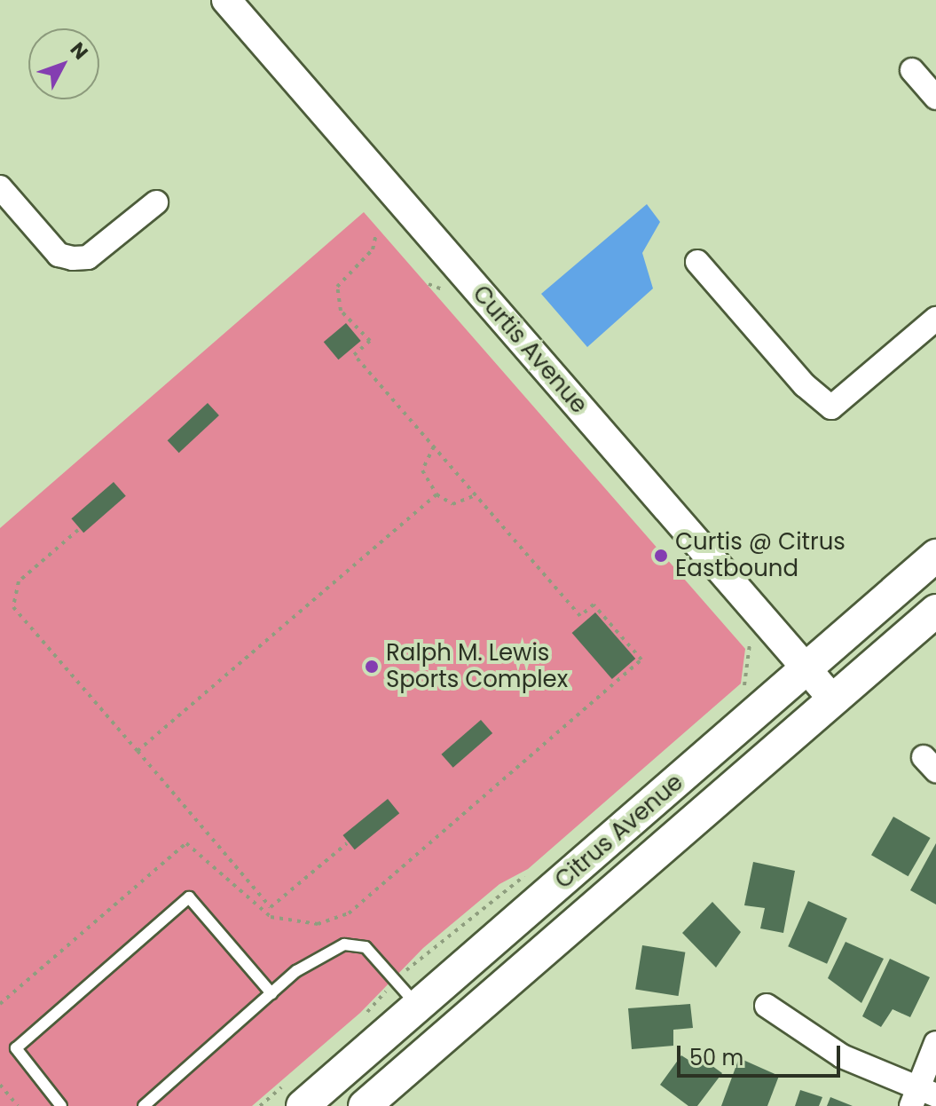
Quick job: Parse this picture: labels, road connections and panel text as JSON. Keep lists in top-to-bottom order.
{
  "streets": {
    "main road": ["Citrus Avenue"],
    "street": ["Curtis Avenue"]
  },
  "crossings": [
    ["Curtis Avenue", "Citrus Avenue"]
  ],
  "places": ["Curtis @ Citrus Eastbound", "Ralph M. Lewis Sports Complex"],
  "scale_bar": "50 m",
  "north": "top right"
}
